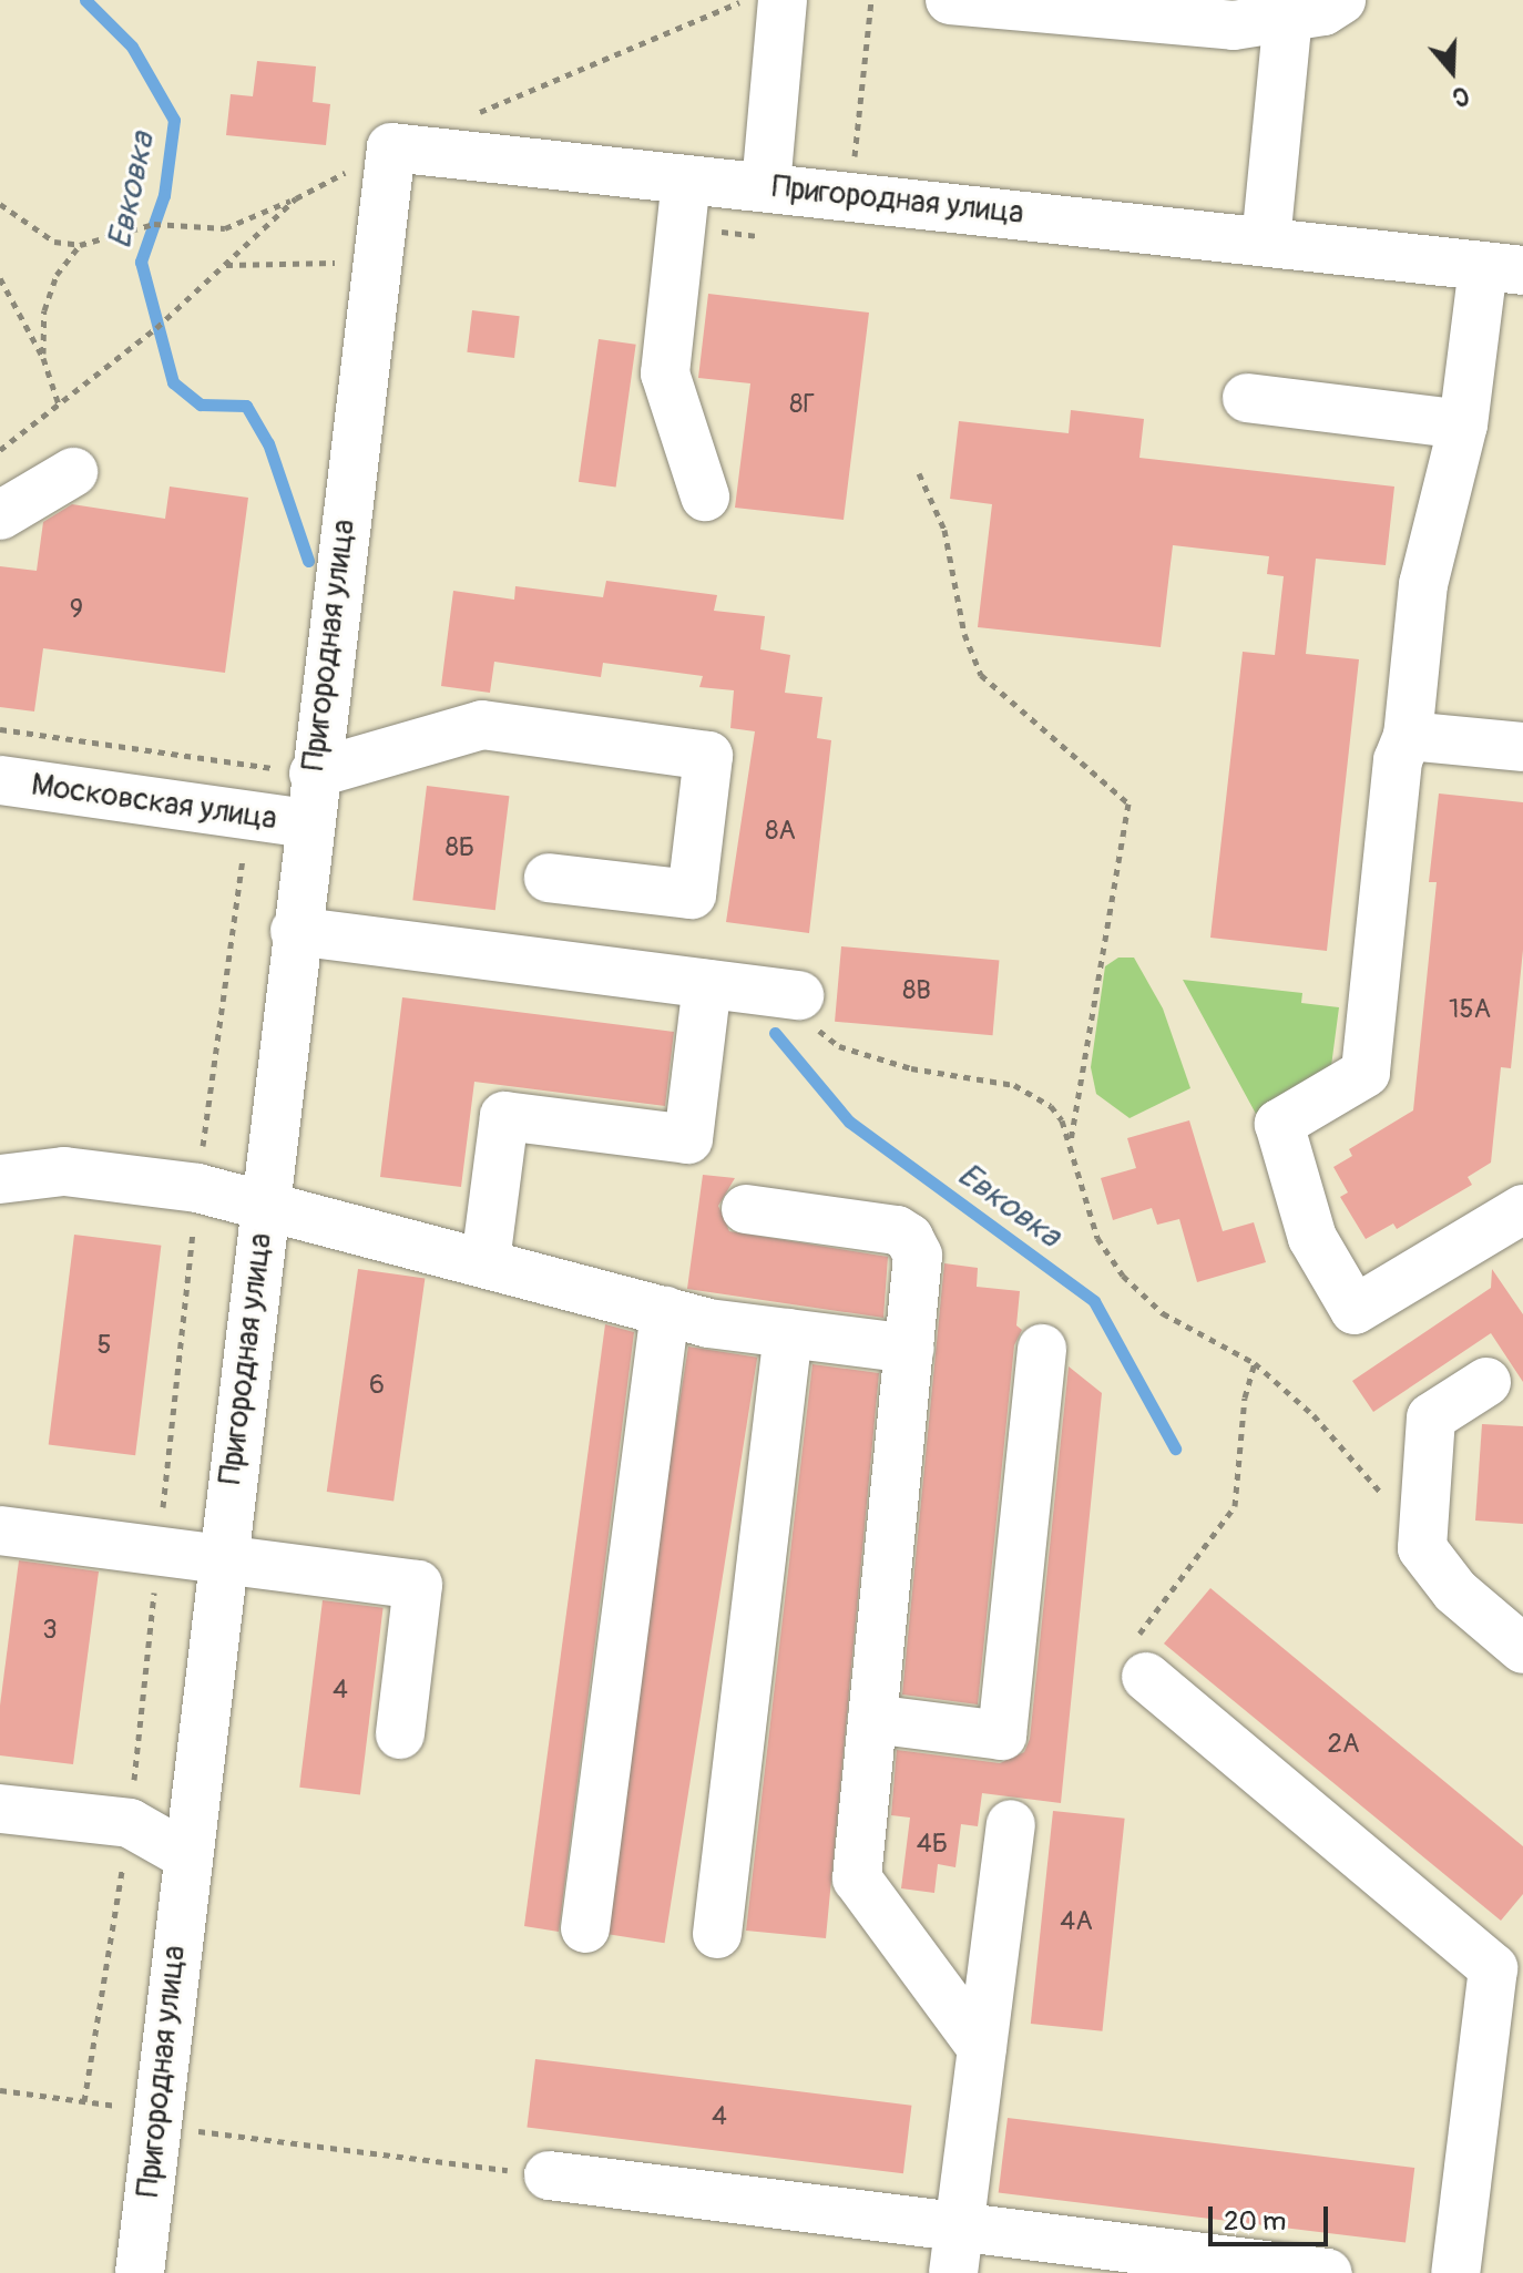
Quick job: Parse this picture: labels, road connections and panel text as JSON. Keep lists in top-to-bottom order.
{
  "streets": {
    "street": ["Пригородная улица", "Московская улица"]
  },
  "crossings": [
    ["Пригородная улица", "Московская улица"]
  ],
  "water": ["Евковка"],
  "house_numbers": [
    "8Г",
    "9",
    "8А",
    "8Б",
    "8В",
    "15А",
    "5",
    "6",
    "3",
    "4",
    "2А",
    "4Б",
    "4А",
    "4"
  ],
  "scale_bar": "20 m",
  "north": "bottom"
}
